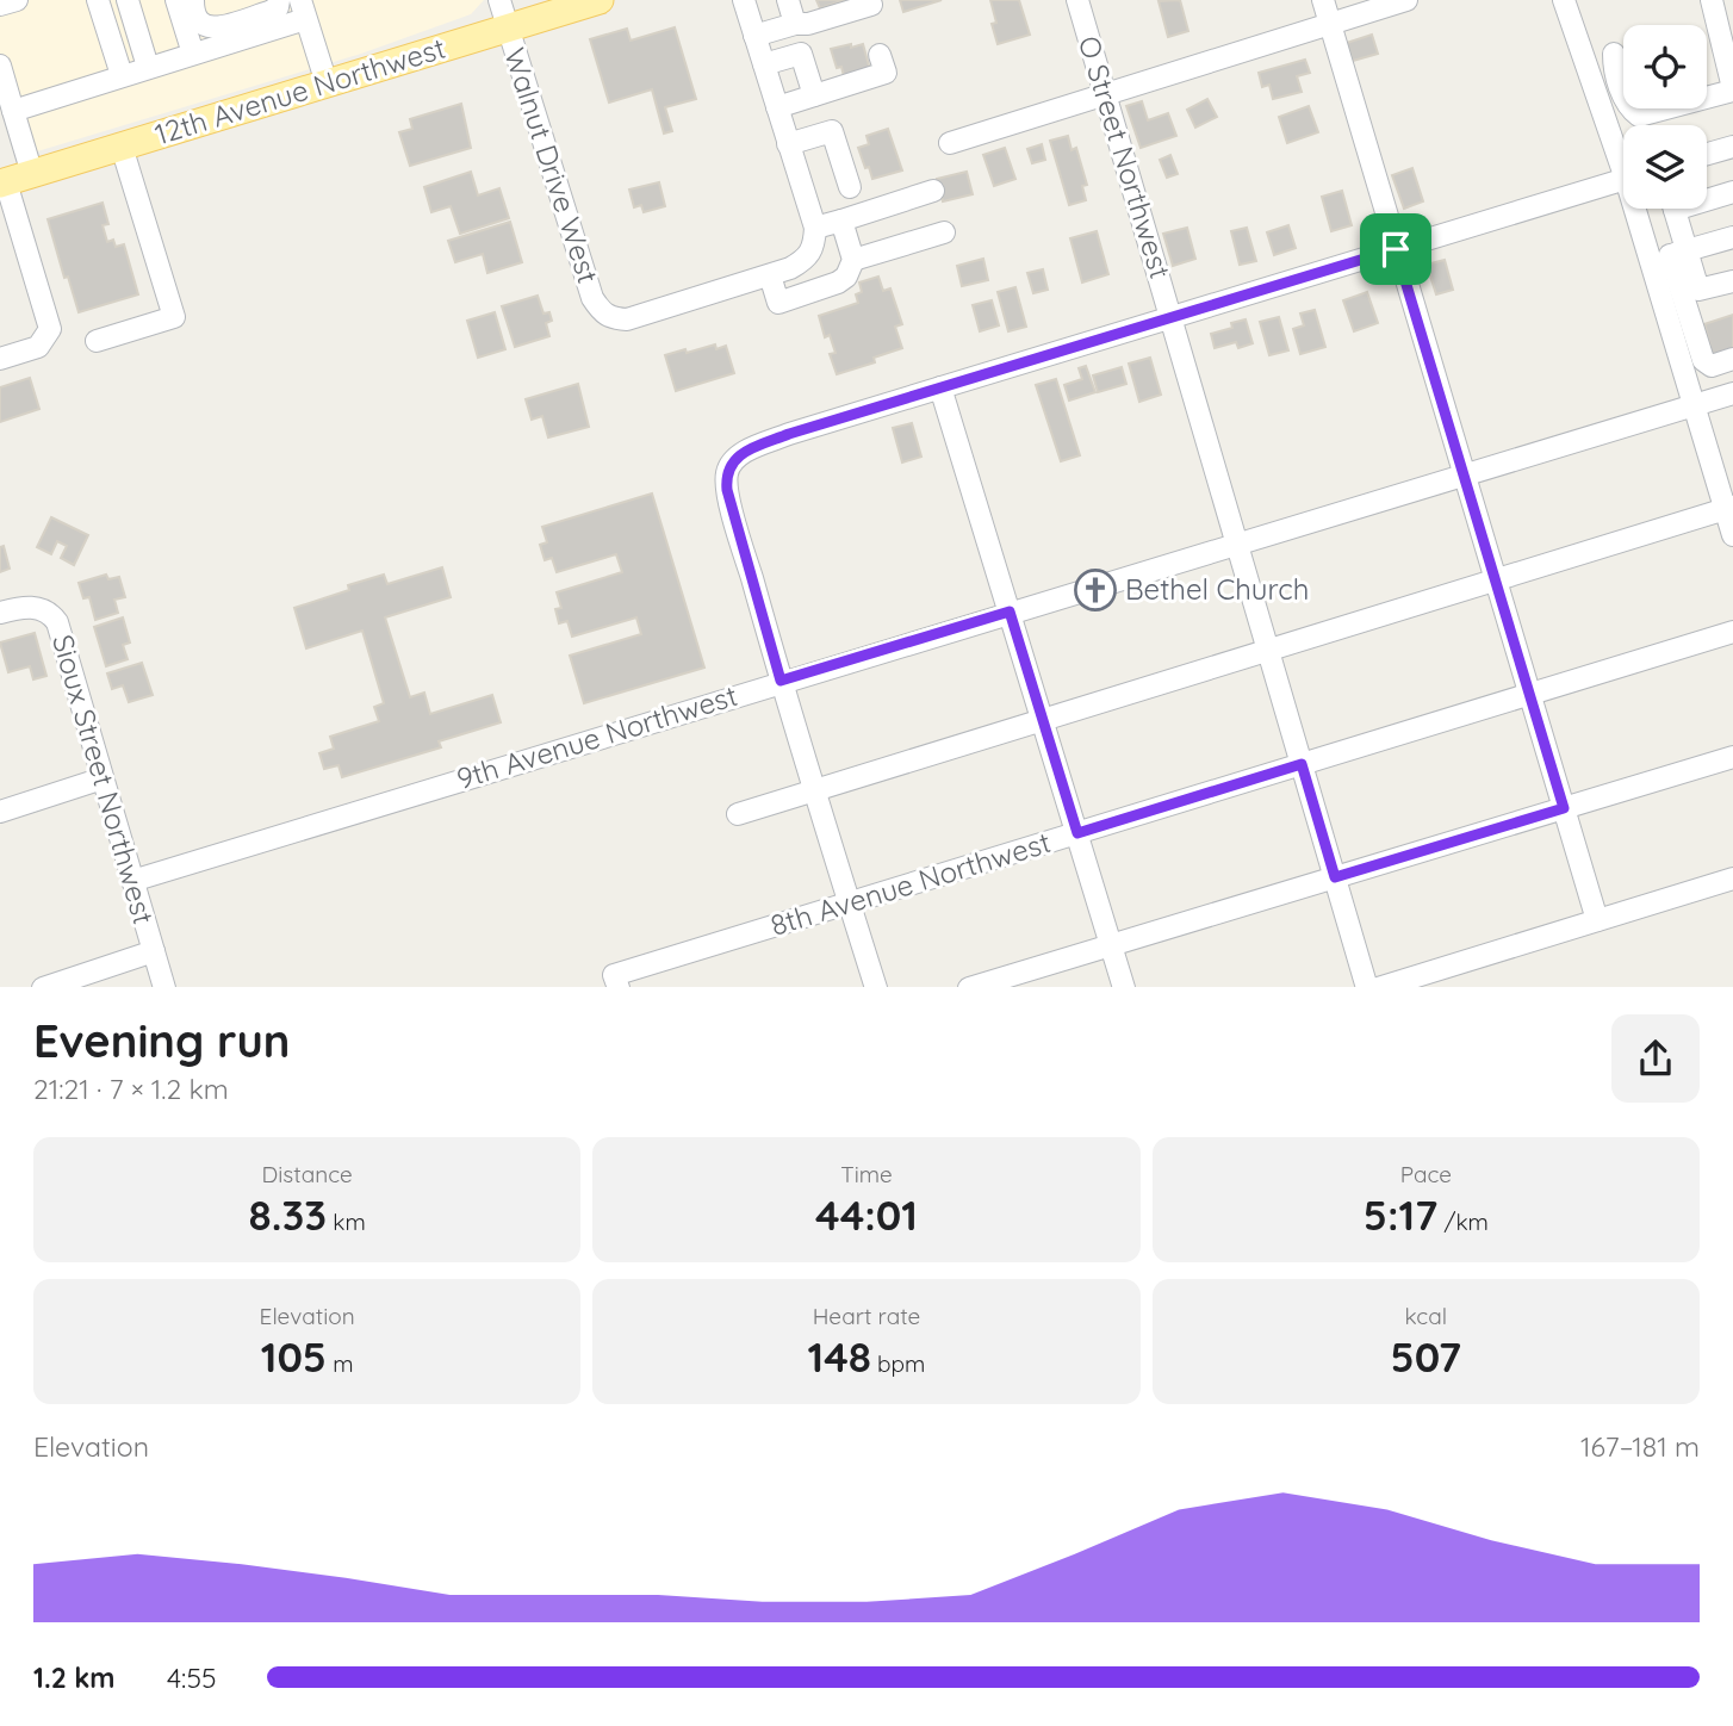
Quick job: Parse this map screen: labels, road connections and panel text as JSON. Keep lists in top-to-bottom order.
{
  "streets": {
    "main road": ["12th Avenue Northwest"],
    "street": [
      "O Street Northwest",
      "Walnut Drive West",
      "9th Avenue Northwest",
      "Sioux Street Northwest",
      "8th Avenue Northwest"
    ]
  },
  "crossings": [
    ["12th Avenue Northwest", "Walnut Drive West"],
    ["O Street Northwest", "9th Avenue Northwest"],
    ["O Street Northwest", "8th Avenue Northwest"],
    ["9th Avenue Northwest", "Sioux Street Northwest"]
  ],
  "places": {
    "church": ["Bethel Church"]
  },
  "page": {
    "heading": ["Evening run", "21:21 · 7 × 1.2 km"],
    "stats": [
      ["Distance", "8.33 km"],
      ["Time", "44:01"],
      ["Pace", "5:17 /km"],
      ["Elevation", "105 m"],
      ["Heart rate", "148 bpm"],
      ["kcal", "507"]
    ],
    "chart": ["Elevation", "167–181 m"],
    "list": [
      {
        "name": "1.2 km",
        "note": "4:55"
      }
    ]
  }
}
